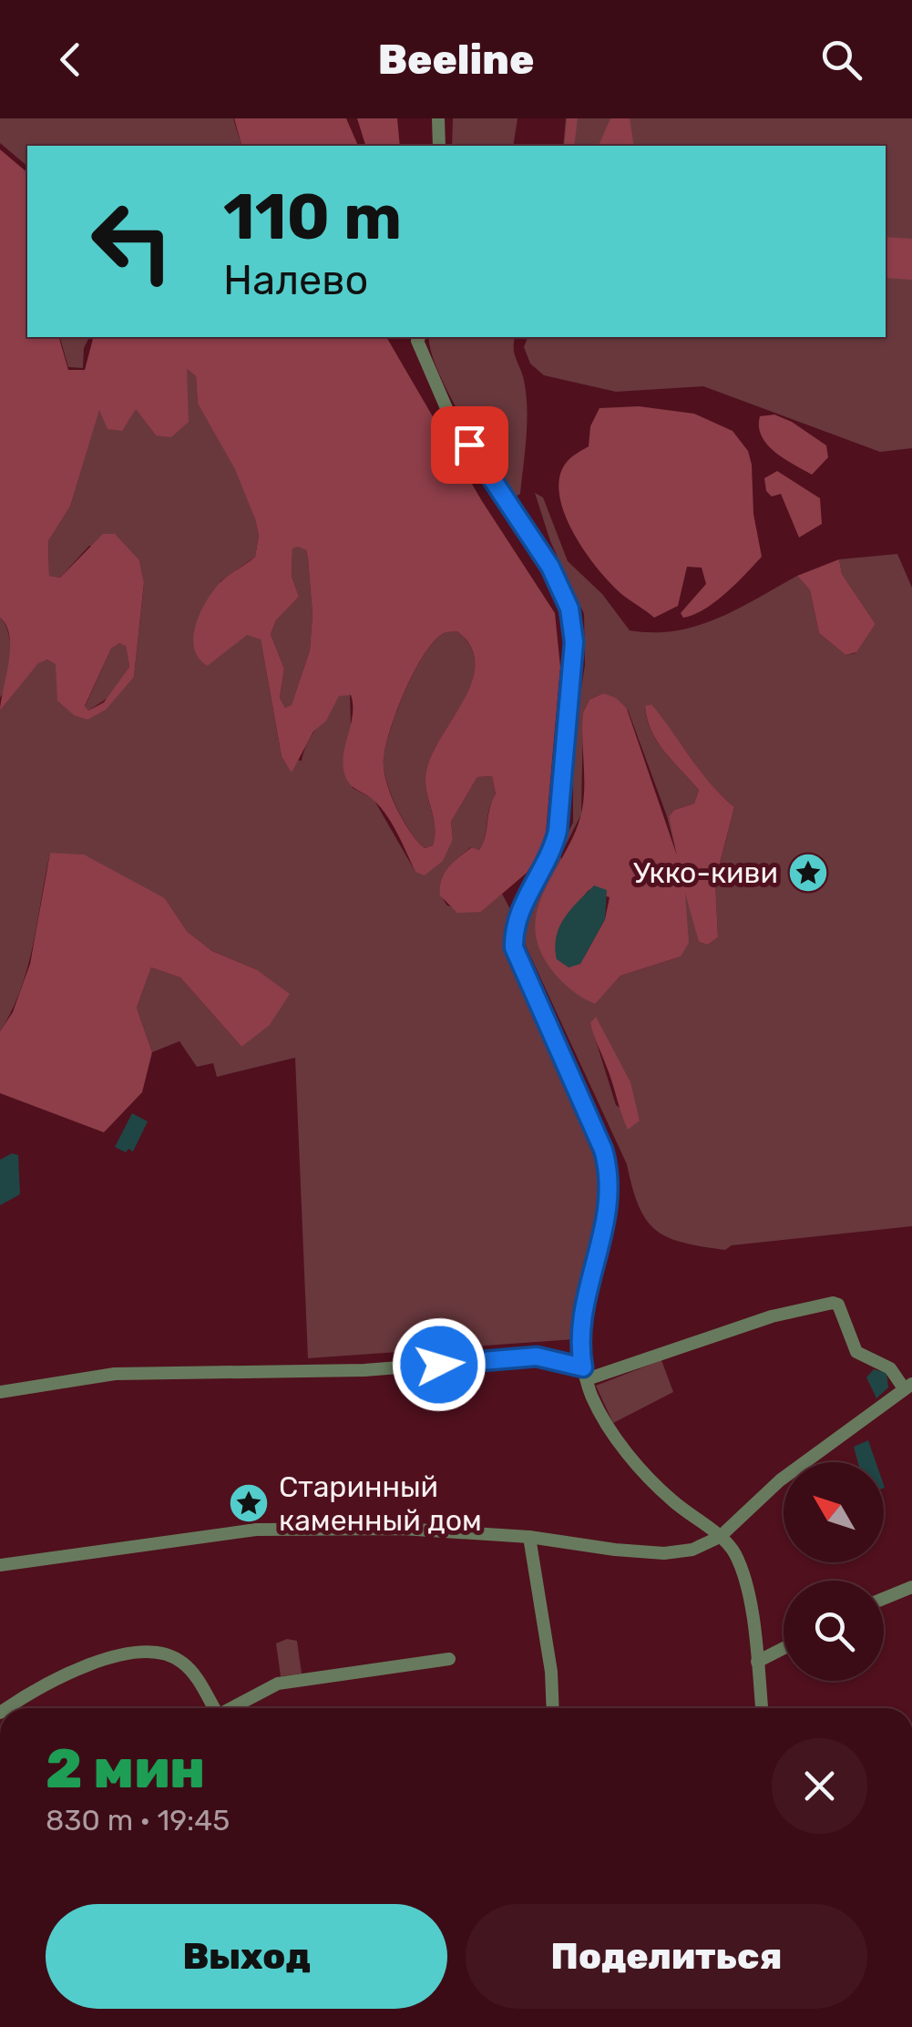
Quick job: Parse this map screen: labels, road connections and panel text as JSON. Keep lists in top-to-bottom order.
{
  "places": {
    "place": ["Укко-киви", "Старинный каменный дом"]
  },
  "north": "top left",
  "page": {
    "header": "Beeline",
    "turn": ["110 m", "Налево"],
    "heading": ["2 мин", "830 m · 19:45"],
    "buttons": ["Выход", "Поделиться"]
  }
}
